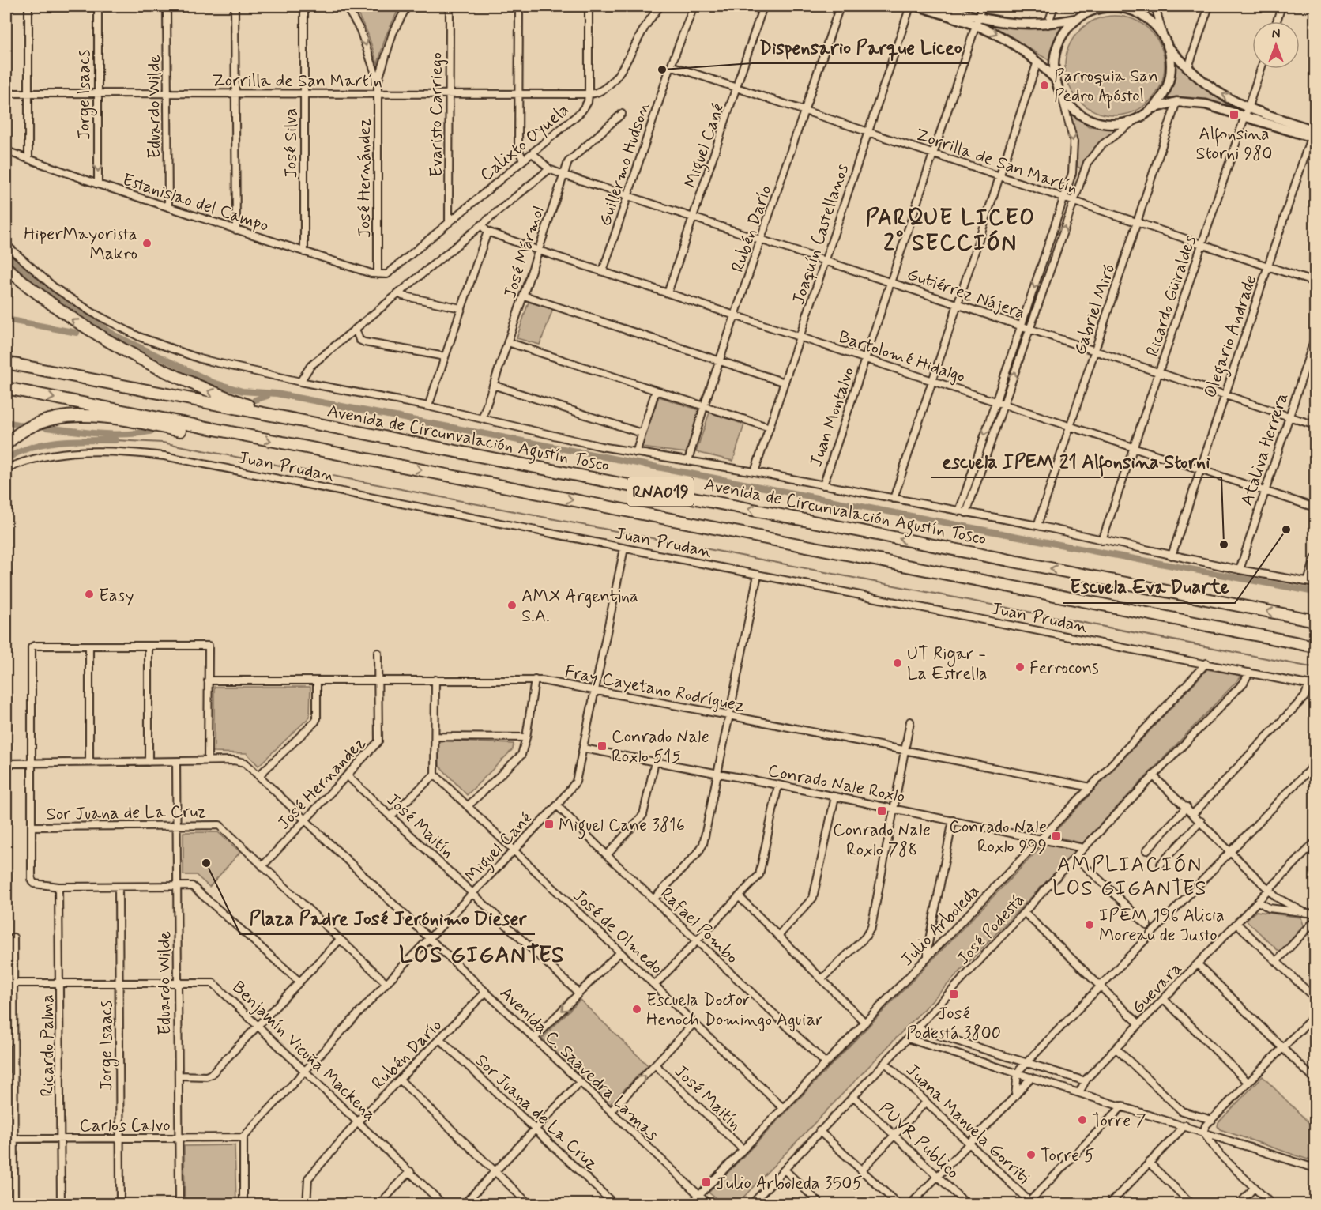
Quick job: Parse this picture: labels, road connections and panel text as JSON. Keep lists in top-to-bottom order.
{
  "streets": {
    "highway": ["Avenida de Circunvalación Agustín Tosco", "RNA019"],
    "street": [
      "Zorrilla de San Martín",
      "Jorge Isaacs",
      "Eduardo Wilde",
      "Evaristo Carriego",
      "Calixto Oyuela",
      "José Silva",
      "Miguel Cané",
      "Guillermo Hudson",
      "José Hernández",
      "Estanislao del Campo",
      "Rubén Darío",
      "Joaquín Castellanos",
      "José Mármol",
      "Gutiérrez Nájera",
      "Ricardo Güiraldes",
      "Gabriel Miró",
      "Olegario Andrade",
      "Bartolomé Hidalgo",
      "Juan Montalvo",
      "Ataliva Herrera",
      "Juan Prudan",
      "Fray Cayetano Rodríguez",
      "José Hernandez",
      "Conrado Nale Roxlo",
      "Sor Juana de La Cruz",
      "José Maitín",
      "Rafael Pombo",
      "Julio Arboleda",
      "José Podestá",
      "José de Olmedo",
      "Guevara",
      "Ricardo Palma",
      "Benjamín Vicuña Mackena",
      "Avenida C. Saavedra Lamas",
      "Juana Manuela Gorriti",
      "Carlos Calvo",
      "PUVR Publico"
    ]
  },
  "crossings": [
    ["Zorrilla de San Martín", "Jorge Isaacs"],
    ["Zorrilla de San Martín", "Eduardo Wilde"],
    ["Zorrilla de San Martín", "Evaristo Carriego"],
    ["Zorrilla de San Martín", "Calixto Oyuela"],
    ["Zorrilla de San Martín", "José Silva"],
    ["Zorrilla de San Martín", "Miguel Cané"],
    ["Zorrilla de San Martín", "Guillermo Hudson"],
    ["Zorrilla de San Martín", "José Hernández"],
    ["Zorrilla de San Martín", "Rubén Darío"],
    ["Zorrilla de San Martín", "Joaquín Castellanos"],
    ["Zorrilla de San Martín", "Ricardo Güiraldes"],
    ["Zorrilla de San Martín", "Gabriel Miró"],
    ["Zorrilla de San Martín", "Olegario Andrade"],
    ["Zorrilla de San Martín", "Juan Montalvo"],
    ["Jorge Isaacs", "Estanislao del Campo"],
    ["Jorge Isaacs", "Benjamín Vicuña Mackena"],
    ["Jorge Isaacs", "Carlos Calvo"],
    ["Eduardo Wilde", "Estanislao del Campo"],
    ["Eduardo Wilde", "Sor Juana de La Cruz"],
    ["Eduardo Wilde", "Benjamín Vicuña Mackena"],
    ["Eduardo Wilde", "Avenida C. Saavedra Lamas"],
    ["Eduardo Wilde", "Carlos Calvo"],
    ["Evaristo Carriego", "Calixto Oyuela"],
    ["Calixto Oyuela", "José Hernández"],
    ["Calixto Oyuela", "Estanislao del Campo"],
    ["Calixto Oyuela", "Gutiérrez Nájera"],
    ["José Silva", "Estanislao del Campo"],
    ["Miguel Cané", "Gutiérrez Nájera"],
    ["Miguel Cané", "Bartolomé Hidalgo"],
    ["Miguel Cané", "Juan Prudan"],
    ["Miguel Cané", "Fray Cayetano Rodríguez"],
    ["Miguel Cané", "Conrado Nale Roxlo"],
    ["Miguel Cané", "Sor Juana de La Cruz"],
    ["Miguel Cané", "José Maitín"],
    ["Miguel Cané", "Rafael Pombo"],
    ["Miguel Cané", "José de Olmedo"],
    ["Miguel Cané", "Benjamín Vicuña Mackena"],
    ["Miguel Cané", "Avenida C. Saavedra Lamas"],
    ["Miguel Cané", "Carlos Calvo"],
    ["Guillermo Hudson", "Gutiérrez Nájera"],
    ["Guillermo Hudson", "Bartolomé Hidalgo"],
    ["José Hernández", "Estanislao del Campo"],
    ["Rubén Darío", "Gutiérrez Nájera"],
    ["Rubén Darío", "Bartolomé Hidalgo"],
    ["Rubén Darío", "Avenida de Circunvalación Agustín Tosco"],
    ["Rubén Darío", "Sor Juana de La Cruz"],
    ["Rubén Darío", "Benjamín Vicuña Mackena"],
    ["Rubén Darío", "Avenida C. Saavedra Lamas"],
    ["Joaquín Castellanos", "Gutiérrez Nájera"],
    ["Joaquín Castellanos", "Bartolomé Hidalgo"],
    ["Joaquín Castellanos", "Avenida de Circunvalación Agustín Tosco"],
    ["José Mármol", "Gutiérrez Nájera"],
    ["José Mármol", "Bartolomé Hidalgo"],
    ["José Mármol", "Avenida de Circunvalación Agustín Tosco"],
    ["Gutiérrez Nájera", "Ricardo Güiraldes"],
    ["Gutiérrez Nájera", "Gabriel Miró"],
    ["Gutiérrez Nájera", "Olegario Andrade"],
    ["Gutiérrez Nájera", "Juan Montalvo"],
    ["Gutiérrez Nájera", "Ataliva Herrera"],
    ["Ricardo Güiraldes", "Bartolomé Hidalgo"],
    ["Ricardo Güiraldes", "Avenida de Circunvalación Agustín Tosco"],
    ["Gabriel Miró", "Bartolomé Hidalgo"],
    ["Gabriel Miró", "Avenida de Circunvalación Agustín Tosco"],
    ["Olegario Andrade", "Bartolomé Hidalgo"],
    ["Olegario Andrade", "Avenida de Circunvalación Agustín Tosco"],
    ["Bartolomé Hidalgo", "Juan Montalvo"],
    ["Bartolomé Hidalgo", "Ataliva Herrera"],
    ["Juan Montalvo", "Avenida de Circunvalación Agustín Tosco"],
    ["Avenida de Circunvalación Agustín Tosco", "Ataliva Herrera"],
    ["Juan Prudan", "Julio Arboleda"],
    ["Juan Prudan", "José Podestá"],
    ["Fray Cayetano Rodríguez", "José Hernandez"],
    ["Fray Cayetano Rodríguez", "Julio Arboleda"],
    ["José Hernandez", "Sor Juana de La Cruz"],
    ["José Hernandez", "José Maitín"],
    ["José Hernandez", "Avenida C. Saavedra Lamas"],
    ["Conrado Nale Roxlo", "Julio Arboleda"],
    ["Conrado Nale Roxlo", "José Podestá"],
    ["José Maitín", "Julio Arboleda"],
    ["Rafael Pombo", "Julio Arboleda"],
    ["Julio Arboleda", "José de Olmedo"],
    ["Julio Arboleda", "Avenida C. Saavedra Lamas"],
    ["José Podestá", "Juana Manuela Gorriti"],
    ["José Podestá", "PUVR Publico"],
    ["Ricardo Palma", "Benjamín Vicuña Mackena"],
    ["Ricardo Palma", "Carlos Calvo"]
  ],
  "districts": ["PARQUE LICEO 2° SECCIÓN", "AMPLIACIÓN LOS GIGANTES", "LOS GIGANTES"],
  "places": {
    "other": [
      "Dispensario Parque Liceo",
      "Parroquia San Pedro Apóstol",
      "HiperMayorista Makro",
      "Escuela Eva Duarte",
      "escuela IPEM 21 Alfonsina Storni",
      "Easy",
      "AMX Argentina S.A.",
      "UT Rigar - La Estrella",
      "Ferrocons",
      "Plaza Padre José Jerónimo Dieser",
      "IPEM 196 Alicia Moreau de Justo",
      "Escuela Doctor Henoch Domingo Aguiar",
      "Torre 7",
      "Torre 5"
    ],
    "transit": [
      "Alfonsina Storni 980",
      "Conrado Nale Roxlo 515",
      "Conrado Nale Roxlo 788",
      "Miguel Cane 3816",
      "Conrado Nale Roxlo 999",
      "José Podestá 3800",
      "Julio Arboleda 3505"
    ]
  },
  "north": "top"
}
